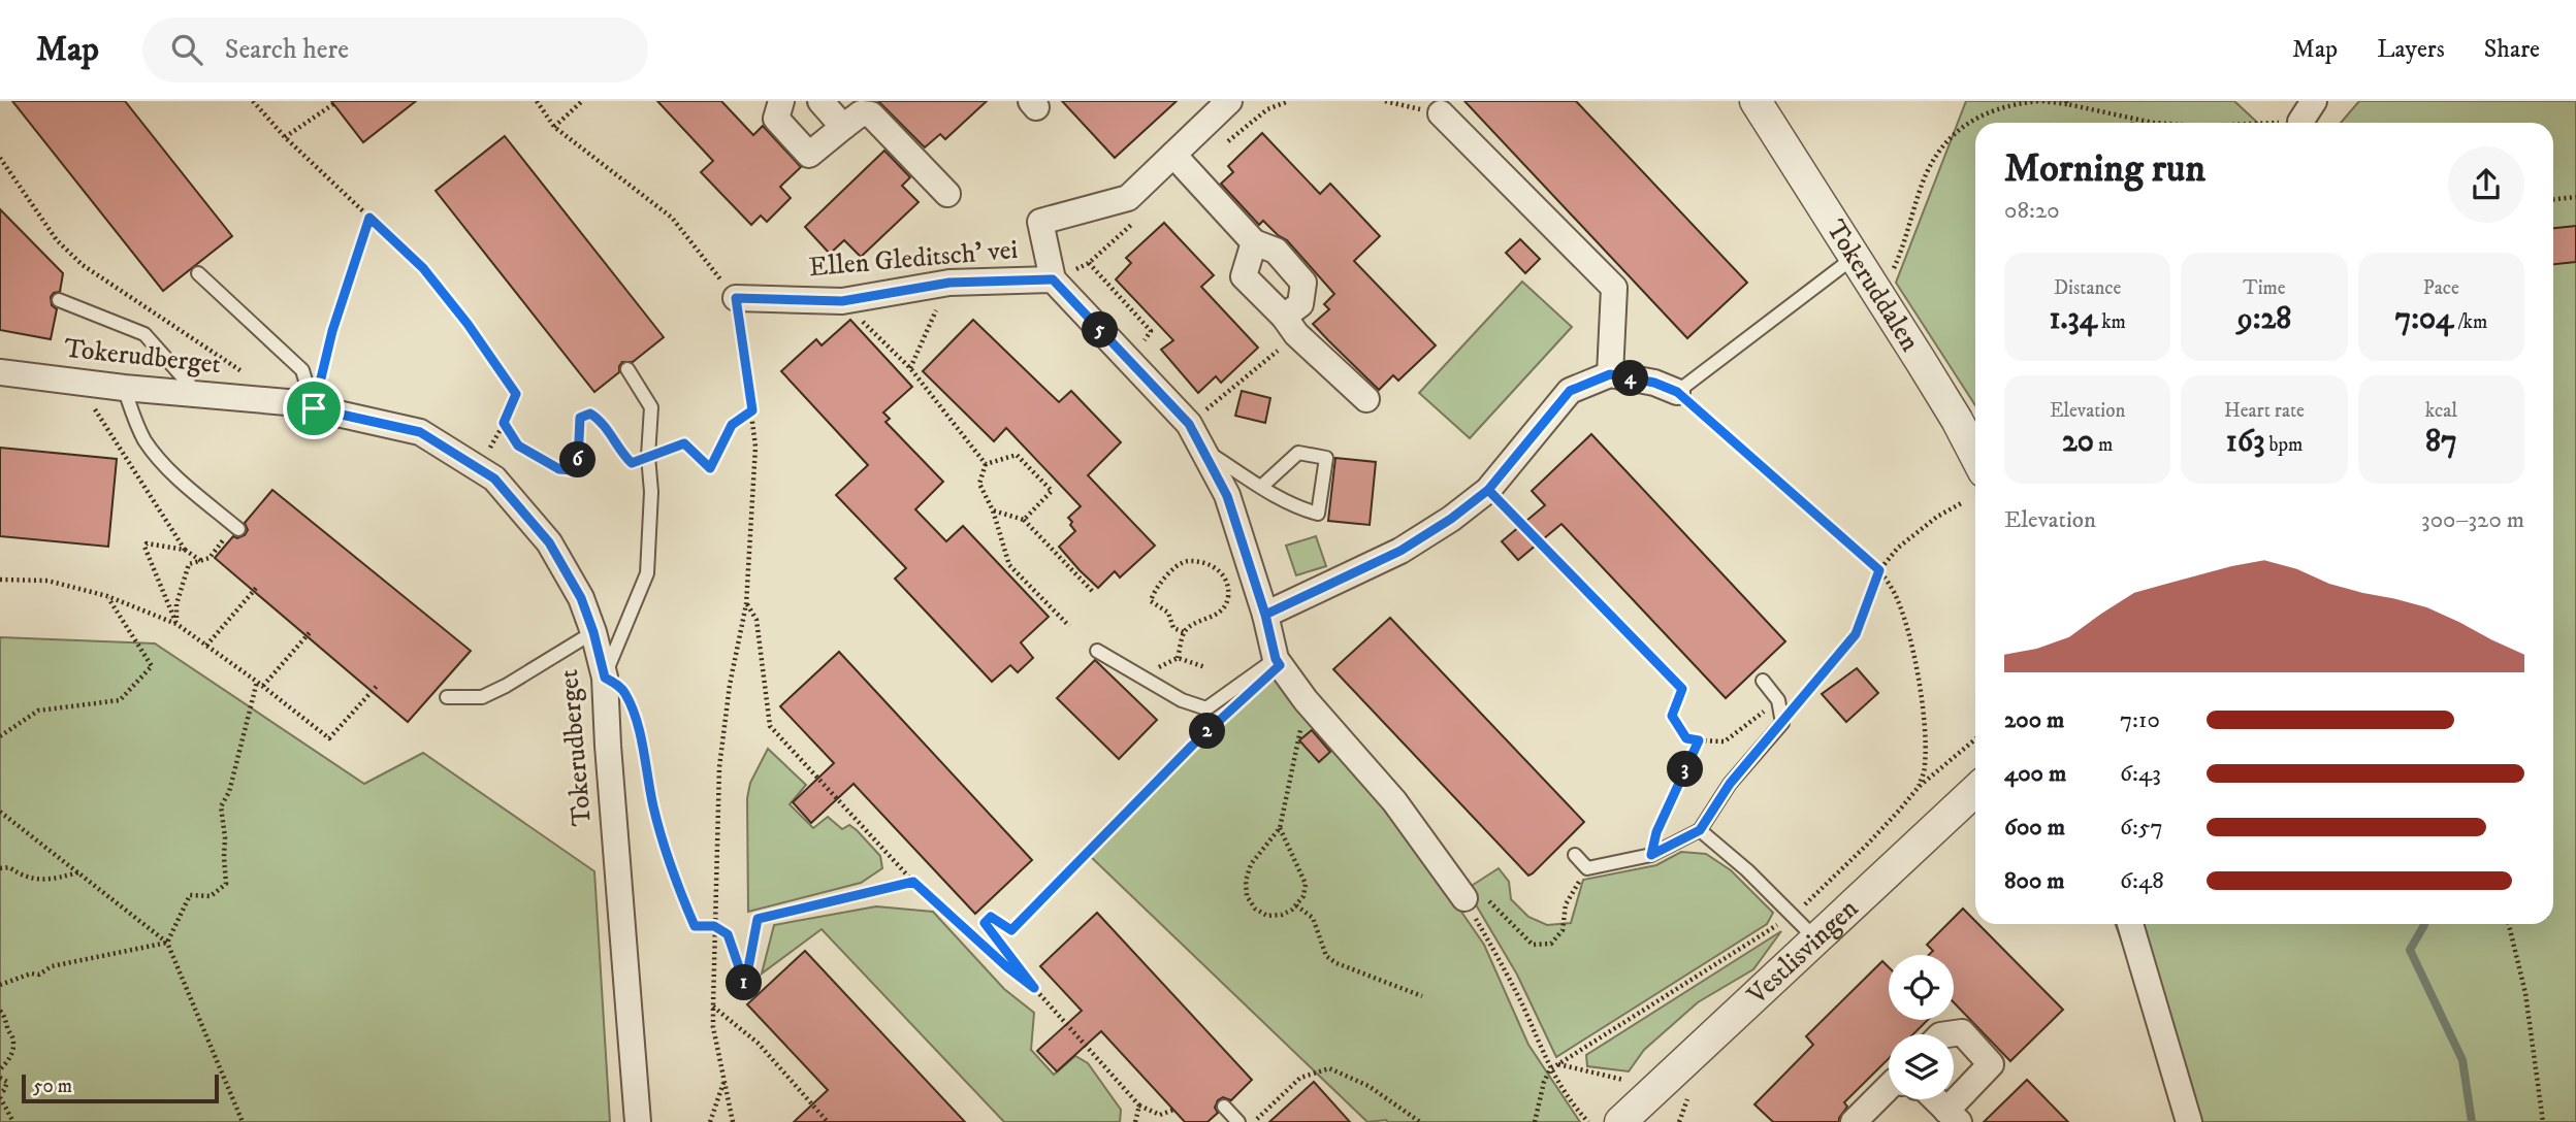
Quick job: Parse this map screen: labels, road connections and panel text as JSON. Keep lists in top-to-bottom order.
{
  "streets": {
    "street": [
      "Ellen Gleditsch’ vei",
      "Tokeruddalen",
      "Tokerudberget",
      "Vestlisvingen"
    ]
  },
  "scale_bar": "50 m",
  "page": {
    "header": "Map",
    "search": "Search here",
    "nav": ["Map", "Layers", "Share"],
    "heading": ["Morning run", "08:20"],
    "stats": [
      ["Distance", "1.34 km"],
      ["Time", "9:28"],
      ["Pace", "7:04 /km"],
      ["Elevation", "20 m"],
      ["Heart rate", "163 bpm"],
      ["kcal", "87"]
    ],
    "pins": [
      "5",
      "4",
      "6",
      "2",
      "3",
      "1"
    ],
    "chart": ["Elevation", "300–320 m"],
    "list": [
      {
        "name": "200 m",
        "note": "7:10"
      },
      {
        "name": "400 m",
        "note": "6:43"
      },
      {
        "name": "600 m",
        "note": "6:57"
      },
      {
        "name": "800 m",
        "note": "6:48"
      }
    ],
    "scale": "50 m"
  }
}
